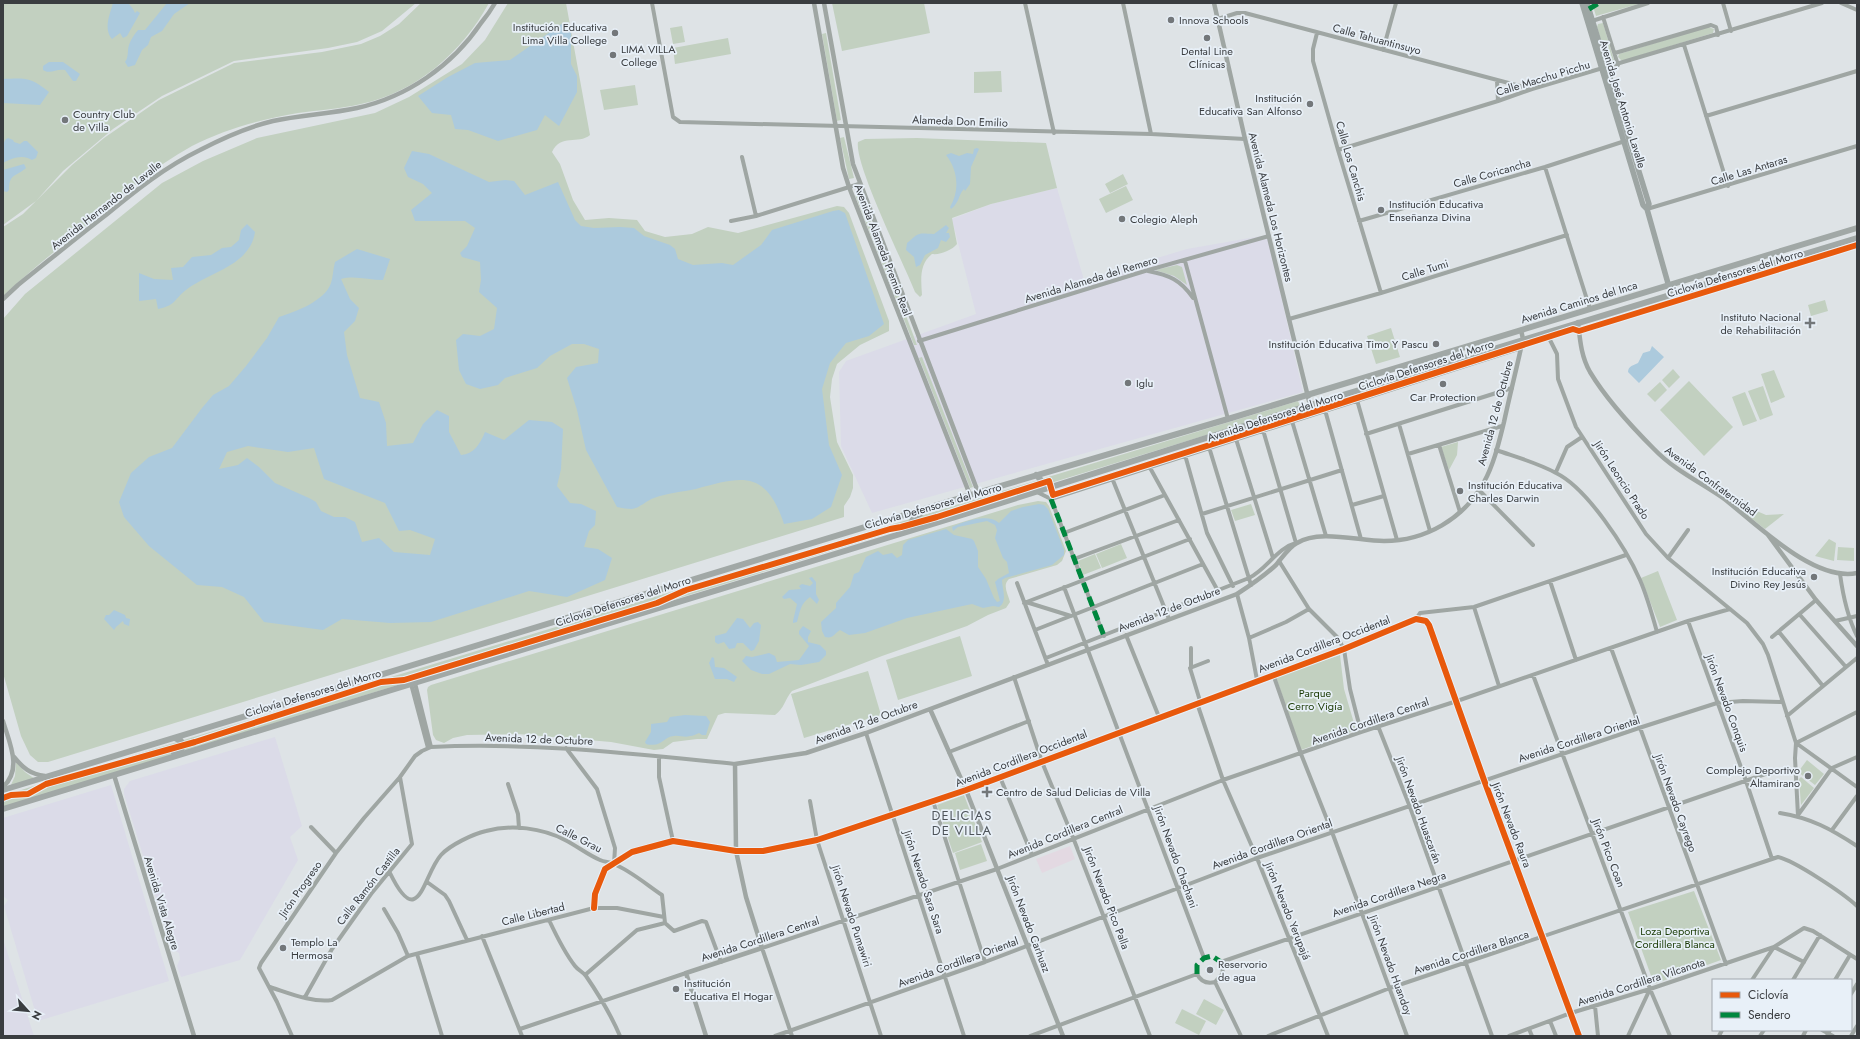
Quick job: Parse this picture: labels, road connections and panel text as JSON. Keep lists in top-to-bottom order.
{
  "streets": {
    "main road": ["Avenida José Antonio Lavalle", "Avenida Caminos del Inca"],
    "street": [
      "Calle Tahuantinsuyo",
      "Calle Macchu Picchu",
      "Alameda Don Emilio",
      "Calle Los Canchis",
      "Calle Las Antaras",
      "Calle Coricancha",
      "Avenida Hernando de Lavalle",
      "Avenida Alameda Los Horizontes",
      "Avenida Alameda Premio Real",
      "Calle Tumi",
      "Avenida Alameda del Remero",
      "Avenida 12 de Octubre",
      "Avenida Defensores del Morro",
      "Jirón Leoncio Prado",
      "Avenida Confraternidad",
      "Avenida Cordillera Occidental",
      "Jirón Nevado Conquis",
      "Avenida Cordillera Central",
      "Avenida Cordillera Oriental",
      "Jirón Nevado Cayrego",
      "Jirón Nevado Huascarán",
      "Jirón Nevado Raura",
      "Calle Grau",
      "Jirón Pico Coan",
      "Jirón Nevado Chachani",
      "Jirón Nevado Sara Sara",
      "Calle Ramón Castilla",
      "Jirón Progreso",
      "Avenida Cordillera Negra",
      "Jirón Nevado Pico Palla",
      "Avenida Vista Alegre",
      "Jirón Nevado Yerupajá",
      "Calle Libertad",
      "Jirón Nevado Pumawiri",
      "Jirón Nevado Carhuaz",
      "Avenida Cordillera Blanca",
      "Jirón Nevado Huandoy",
      "Avenida Cordillera Vilcanota"
    ],
    "cycle path": ["Ciclovía Defensores del Morro"]
  },
  "crossings": [
    ["Calle Tahuantinsuyo", "Calle Macchu Picchu"],
    ["Calle Tahuantinsuyo", "Calle Los Canchis"],
    ["Calle Tahuantinsuyo", "Avenida Alameda Los Horizontes"],
    ["Calle Macchu Picchu", "Avenida José Antonio Lavalle"],
    ["Calle Macchu Picchu", "Calle Los Canchis"],
    ["Avenida José Antonio Lavalle", "Calle Las Antaras"],
    ["Avenida José Antonio Lavalle", "Calle Coricancha"],
    ["Avenida José Antonio Lavalle", "Avenida Caminos del Inca"],
    ["Alameda Don Emilio", "Avenida Alameda Los Horizontes"],
    ["Alameda Don Emilio", "Avenida Alameda Premio Real"],
    ["Calle Los Canchis", "Calle Coricancha"],
    ["Calle Los Canchis", "Calle Tumi"],
    ["Avenida Alameda Los Horizontes", "Calle Tumi"],
    ["Avenida Alameda Los Horizontes", "Avenida Alameda del Remero"],
    ["Avenida Alameda Los Horizontes", "Avenida Caminos del Inca"],
    ["Avenida Alameda Los Horizontes", "Avenida Defensores del Morro"],
    ["Avenida Alameda Premio Real", "Avenida Alameda del Remero"],
    ["Avenida Alameda Premio Real", "Avenida Caminos del Inca"],
    ["Avenida Caminos del Inca", "Avenida 12 de Octubre"],
    ["Avenida Caminos del Inca", "Jirón Leoncio Prado"],
    ["Avenida Caminos del Inca", "Avenida Confraternidad"],
    ["Avenida 12 de Octubre", "Avenida Defensores del Morro"],
    ["Avenida 12 de Octubre", "Jirón Nevado Chachani"],
    ["Avenida 12 de Octubre", "Jirón Nevado Sara Sara"],
    ["Avenida 12 de Octubre", "Jirón Progreso"],
    ["Avenida 12 de Octubre", "Jirón Nevado Pico Palla"],
    ["Avenida 12 de Octubre", "Jirón Nevado Carhuaz"],
    ["Jirón Leoncio Prado", "Avenida Cordillera Central"],
    ["Jirón Leoncio Prado", "Avenida Cordillera Oriental"],
    ["Avenida Cordillera Occidental", "Jirón Nevado Raura"],
    ["Avenida Cordillera Occidental", "Calle Grau"],
    ["Avenida Cordillera Occidental", "Jirón Nevado Chachani"],
    ["Avenida Cordillera Occidental", "Jirón Nevado Sara Sara"],
    ["Avenida Cordillera Occidental", "Jirón Nevado Pico Palla"],
    ["Avenida Cordillera Occidental", "Jirón Nevado Yerupajá"],
    ["Avenida Cordillera Occidental", "Calle Libertad"],
    ["Avenida Cordillera Occidental", "Jirón Nevado Pumawiri"],
    ["Avenida Cordillera Occidental", "Jirón Nevado Carhuaz"],
    ["Avenida Cordillera Occidental", "Jirón Nevado Huandoy"],
    ["Jirón Nevado Conquis", "Avenida Cordillera Central"],
    ["Jirón Nevado Conquis", "Avenida Cordillera Oriental"],
    ["Jirón Nevado Conquis", "Avenida Cordillera Negra"],
    ["Jirón Nevado Conquis", "Avenida Cordillera Blanca"],
    ["Avenida Cordillera Central", "Jirón Nevado Cayrego"],
    ["Avenida Cordillera Central", "Jirón Nevado Huascarán"],
    ["Avenida Cordillera Central", "Jirón Nevado Raura"],
    ["Avenida Cordillera Central", "Jirón Pico Coan"],
    ["Avenida Cordillera Central", "Jirón Nevado Chachani"],
    ["Avenida Cordillera Central", "Jirón Nevado Sara Sara"],
    ["Avenida Cordillera Central", "Jirón Nevado Pico Palla"],
    ["Avenida Cordillera Central", "Jirón Nevado Yerupajá"],
    ["Avenida Cordillera Central", "Jirón Nevado Pumawiri"],
    ["Avenida Cordillera Central", "Jirón Nevado Carhuaz"],
    ["Avenida Cordillera Central", "Jirón Nevado Huandoy"],
    ["Avenida Cordillera Oriental", "Jirón Nevado Cayrego"],
    ["Avenida Cordillera Oriental", "Jirón Nevado Huascarán"],
    ["Avenida Cordillera Oriental", "Jirón Nevado Raura"],
    ["Avenida Cordillera Oriental", "Jirón Pico Coan"],
    ["Avenida Cordillera Oriental", "Jirón Nevado Chachani"],
    ["Avenida Cordillera Oriental", "Jirón Nevado Sara Sara"],
    ["Avenida Cordillera Oriental", "Jirón Nevado Pico Palla"],
    ["Avenida Cordillera Oriental", "Jirón Nevado Yerupajá"],
    ["Avenida Cordillera Oriental", "Jirón Nevado Pumawiri"],
    ["Avenida Cordillera Oriental", "Jirón Nevado Carhuaz"],
    ["Avenida Cordillera Oriental", "Jirón Nevado Huandoy"],
    ["Jirón Nevado Cayrego", "Avenida Cordillera Negra"],
    ["Jirón Nevado Cayrego", "Avenida Cordillera Blanca"],
    ["Jirón Nevado Cayrego", "Avenida Cordillera Vilcanota"],
    ["Jirón Nevado Huascarán", "Avenida Cordillera Negra"],
    ["Jirón Nevado Huascarán", "Avenida Cordillera Blanca"],
    ["Jirón Nevado Raura", "Avenida Cordillera Negra"],
    ["Jirón Nevado Raura", "Avenida Cordillera Blanca"],
    ["Jirón Nevado Raura", "Avenida Cordillera Vilcanota"],
    ["Calle Grau", "Calle Ramón Castilla"],
    ["Calle Grau", "Calle Libertad"],
    ["Jirón Pico Coan", "Avenida Cordillera Negra"],
    ["Jirón Pico Coan", "Avenida Cordillera Blanca"],
    ["Jirón Pico Coan", "Avenida Cordillera Vilcanota"],
    ["Calle Ramón Castilla", "Jirón Progreso"],
    ["Calle Ramón Castilla", "Calle Libertad"],
    ["Jirón Progreso", "Calle Libertad"],
    ["Avenida Cordillera Negra", "Jirón Nevado Yerupajá"],
    ["Avenida Cordillera Negra", "Jirón Nevado Huandoy"],
    ["Jirón Nevado Yerupajá", "Avenida Cordillera Blanca"],
    ["Avenida Cordillera Blanca", "Jirón Nevado Huandoy"]
  ],
  "districts": ["DELICIAS DE VILLA"],
  "parks": ["Parque Cerro Vigía", "Loza Deportiva Cordillera Blanca"],
  "places": {
    "other": [
      "Innova Schools",
      "Institución Educativa Lima Villa College",
      "Dental Line Clínicas",
      "LIMA VILLA College",
      "Institución Educativa San Alfonso",
      "Country Club de Villa",
      "Institución Educativa Enseñanza Divina",
      "Colegio Aleph",
      "Institución Educativa Timo Y Pascu",
      "Iglu",
      "Car Protection",
      "Institución Educativa Charles Darwin",
      "Institución Educativa Divino Rey Jesús",
      "Complejo Deportivo Altamirano",
      "Templo La Hermosa",
      "Reservorio de agua",
      "Institución Educativa El Hogar"
    ],
    "health": ["Instituto Nacional de Rehabilitación", "Centro de Salud Delicias de Villa"]
  },
  "legend": ["Ciclovía", "Sendero"],
  "north": "bottom right"
}
